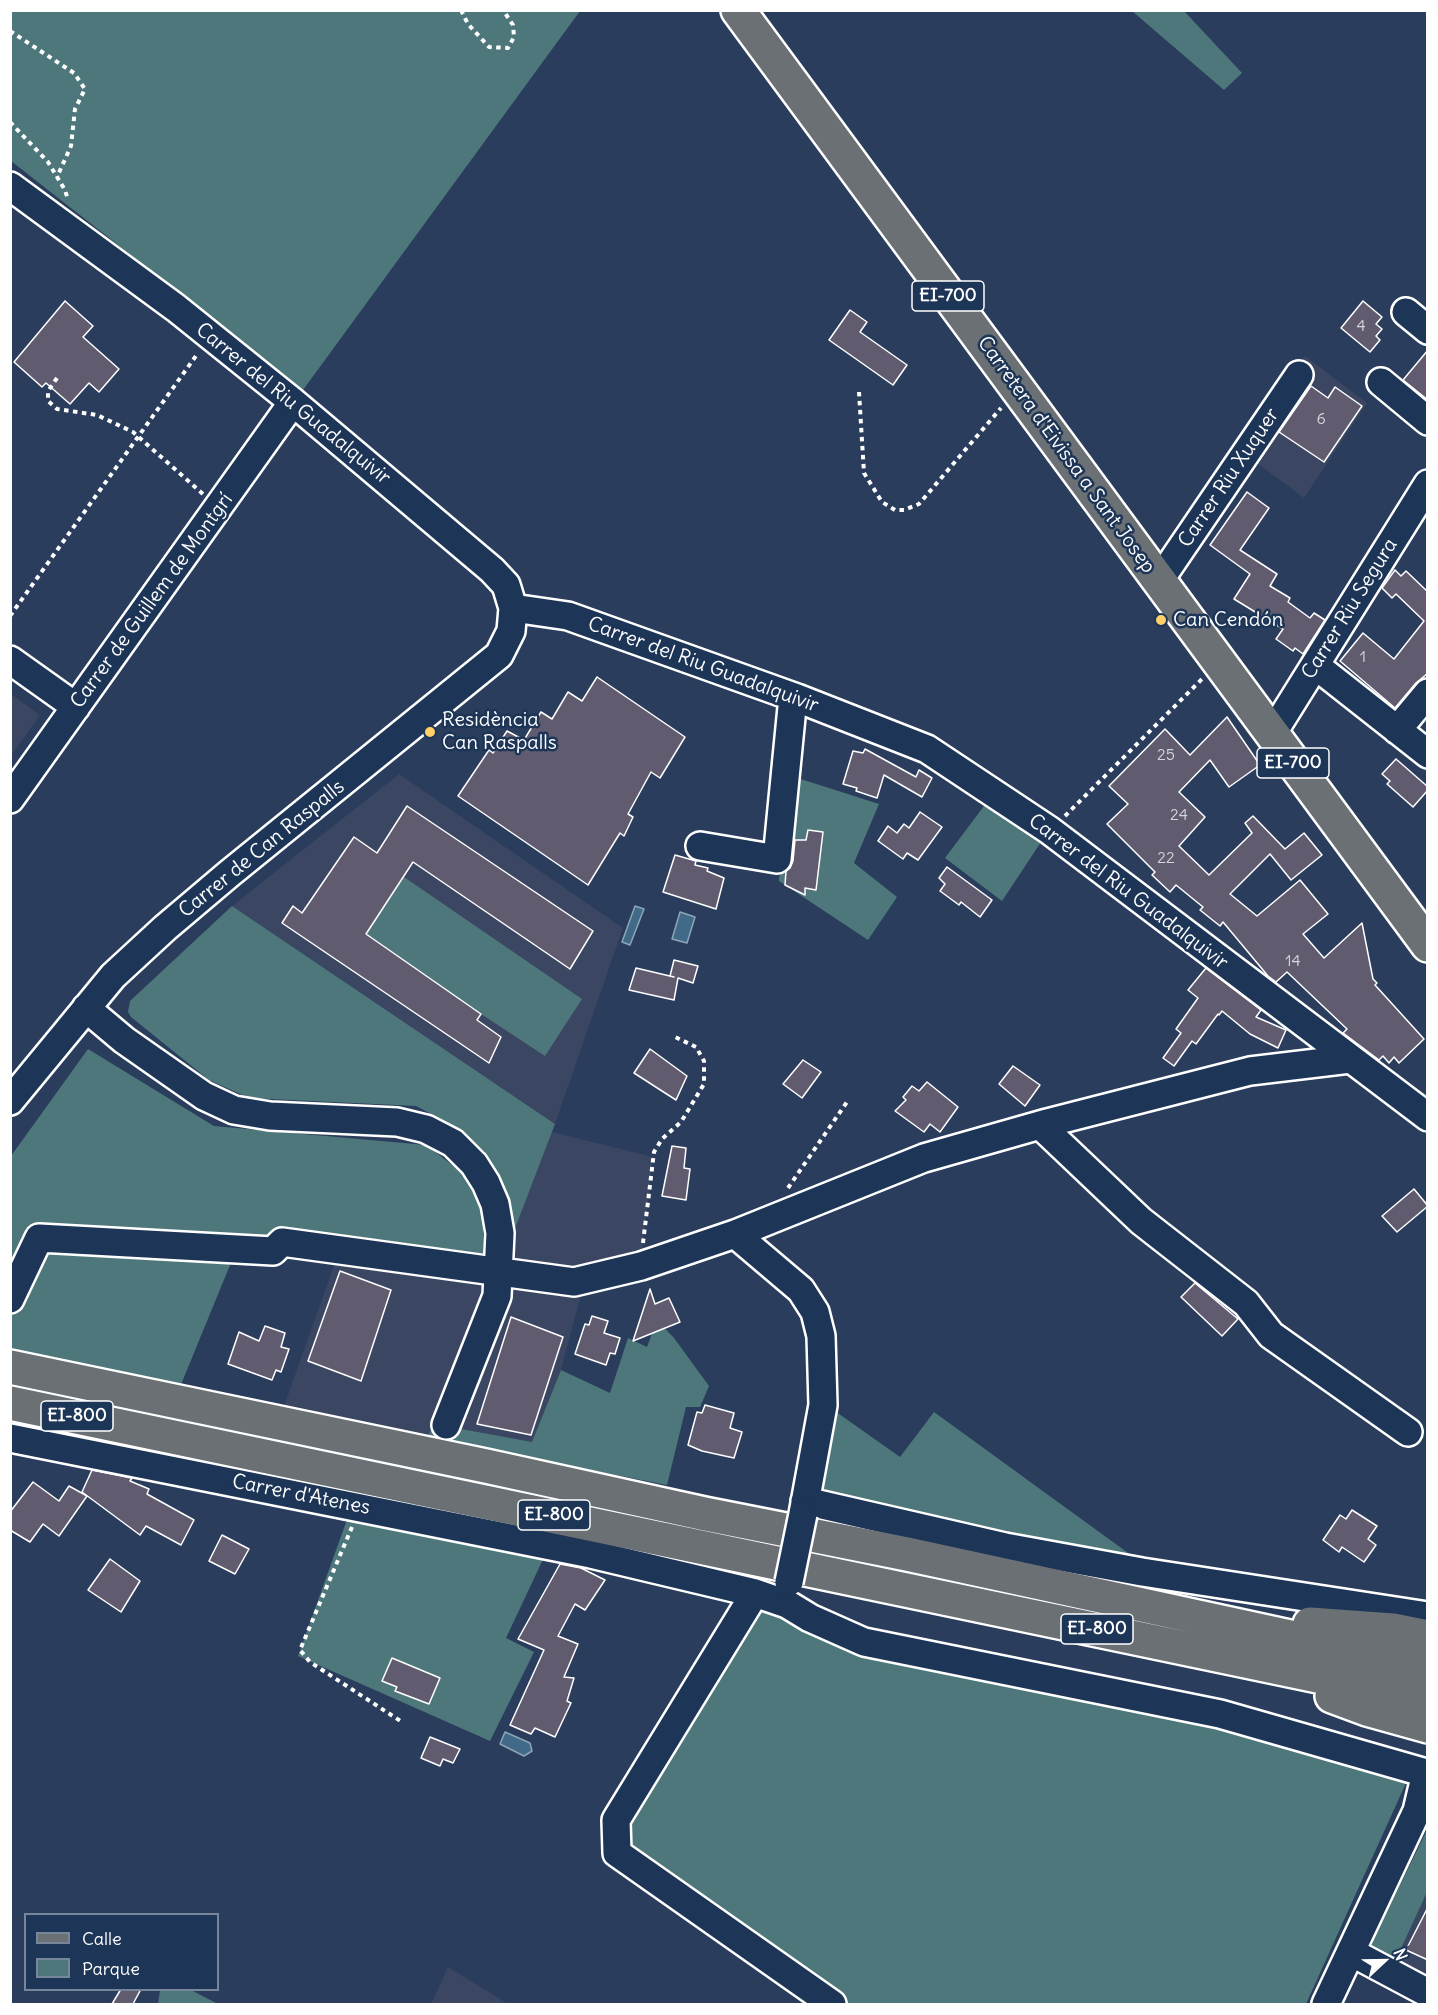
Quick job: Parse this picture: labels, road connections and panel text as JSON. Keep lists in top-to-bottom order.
{
  "streets": {
    "main road": ["EI-700", "Carretera d'Eivissa a Sant Josep", "EI-800"],
    "street": [
      "Carrer del Riu Guadalquivir",
      "Carrer Riu Xuquer",
      "Carrer de Guillem de Montgrí",
      "Carrer Riu Segura",
      "Carrer de Can Raspalls",
      "Carrer d'Atenes"
    ]
  },
  "crossings": [
    ["EI-700", "Carretera d'Eivissa a Sant Josep"],
    ["EI-700", "Carrer Riu Xuquer"],
    ["EI-700", "Carrer Riu Segura"],
    ["Carrer del Riu Guadalquivir", "Carrer de Guillem de Montgrí"],
    ["Carrer del Riu Guadalquivir", "Carrer de Can Raspalls"],
    ["Carretera d'Eivissa a Sant Josep", "Carrer Riu Xuquer"]
  ],
  "places": ["Can Cendón", "Residència Can Raspalls"],
  "house_numbers": [
    "4",
    "6",
    "1",
    "25",
    "24",
    "22",
    "14"
  ],
  "legend": ["Calle", "Parque"],
  "north": "right"
}
